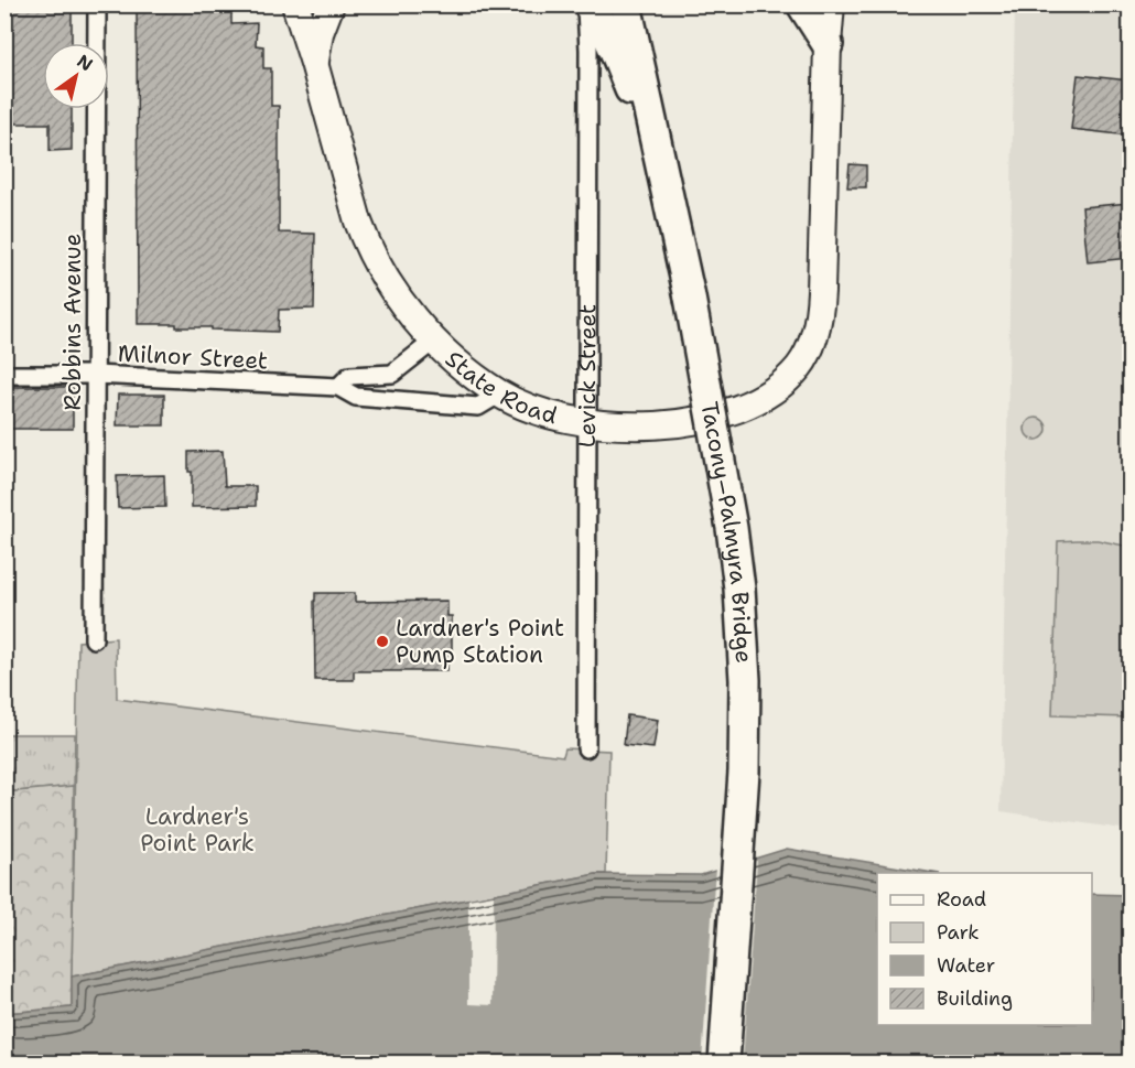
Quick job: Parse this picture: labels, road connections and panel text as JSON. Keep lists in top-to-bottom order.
{
  "streets": {
    "highway": ["Tacony–Palmyra Bridge"],
    "main road": ["State Road"],
    "street": ["Robbins Avenue", "Milnor Street", "Levick Street"]
  },
  "crossings": [
    ["Robbins Avenue", "Milnor Street"],
    ["Milnor Street", "State Road"],
    ["Levick Street", "State Road"]
  ],
  "parks": ["Lardner's Point Park"],
  "places": ["Lardner's Point Pump Station"],
  "legend": [
    "Road",
    "Park",
    "Water",
    "Building"
  ],
  "north": "top right"
}
